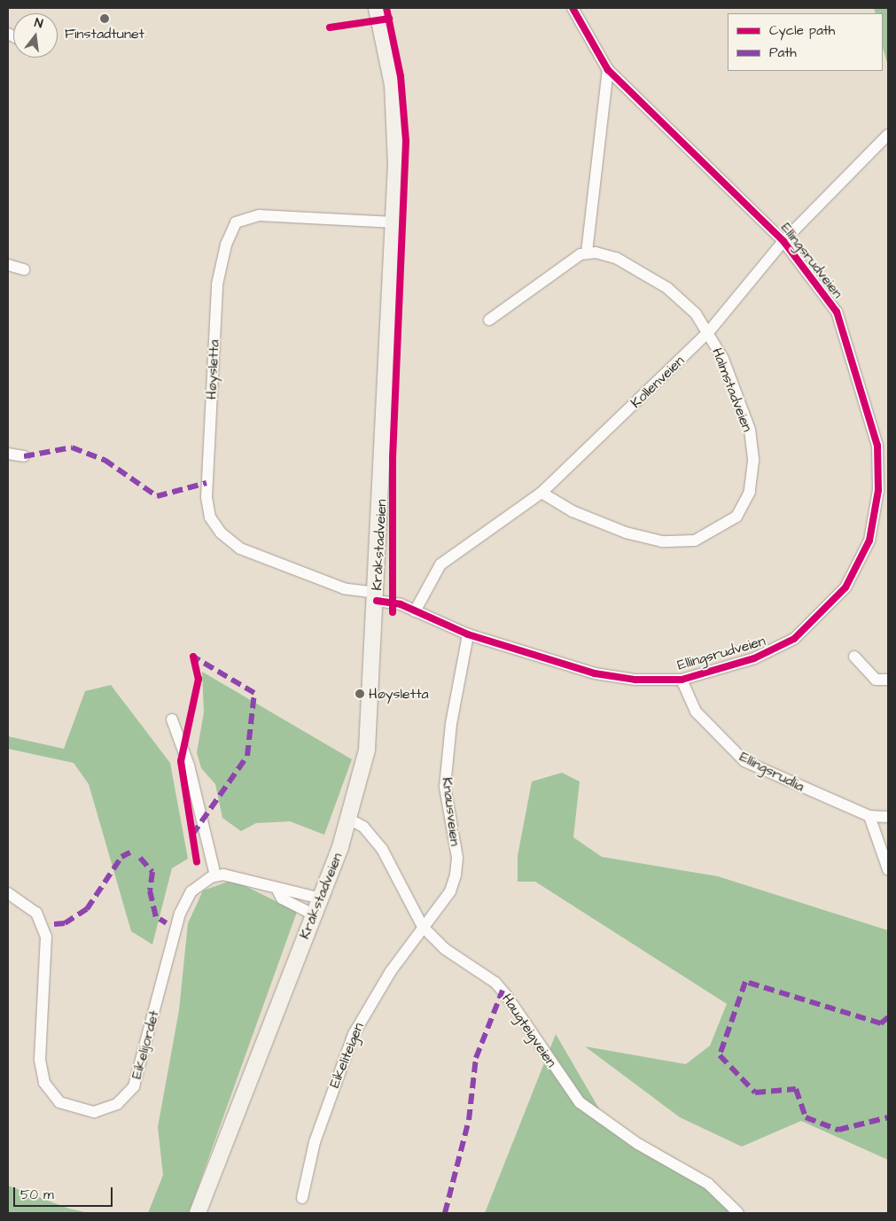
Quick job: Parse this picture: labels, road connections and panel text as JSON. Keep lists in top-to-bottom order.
{
  "streets": {
    "main road": ["Kråkstadveien"],
    "street": [
      "Ellingsrudveien",
      "Høysletta",
      "Kollenveien",
      "Halmstadveien",
      "Ellingsrudlia",
      "Knausveien",
      "Haugteigveien",
      "Eikelijordet",
      "Eikeliteigen"
    ]
  },
  "crossings": [
    ["Ellingsrudveien", "Høysletta"],
    ["Ellingsrudveien", "Kollenveien"],
    ["Ellingsrudveien", "Kråkstadveien"],
    ["Ellingsrudveien", "Ellingsrudlia"],
    ["Ellingsrudveien", "Knausveien"],
    ["Høysletta", "Kråkstadveien"],
    ["Kollenveien", "Halmstadveien"],
    ["Kråkstadveien", "Haugteigveien"],
    ["Knausveien", "Haugteigveien"],
    ["Knausveien", "Eikeliteigen"],
    ["Haugteigveien", "Eikeliteigen"]
  ],
  "places": ["Finstadtunet", "Høysletta"],
  "legend": ["Cycle path", "Path"],
  "scale_bar": "50 m",
  "north": "top"
}
